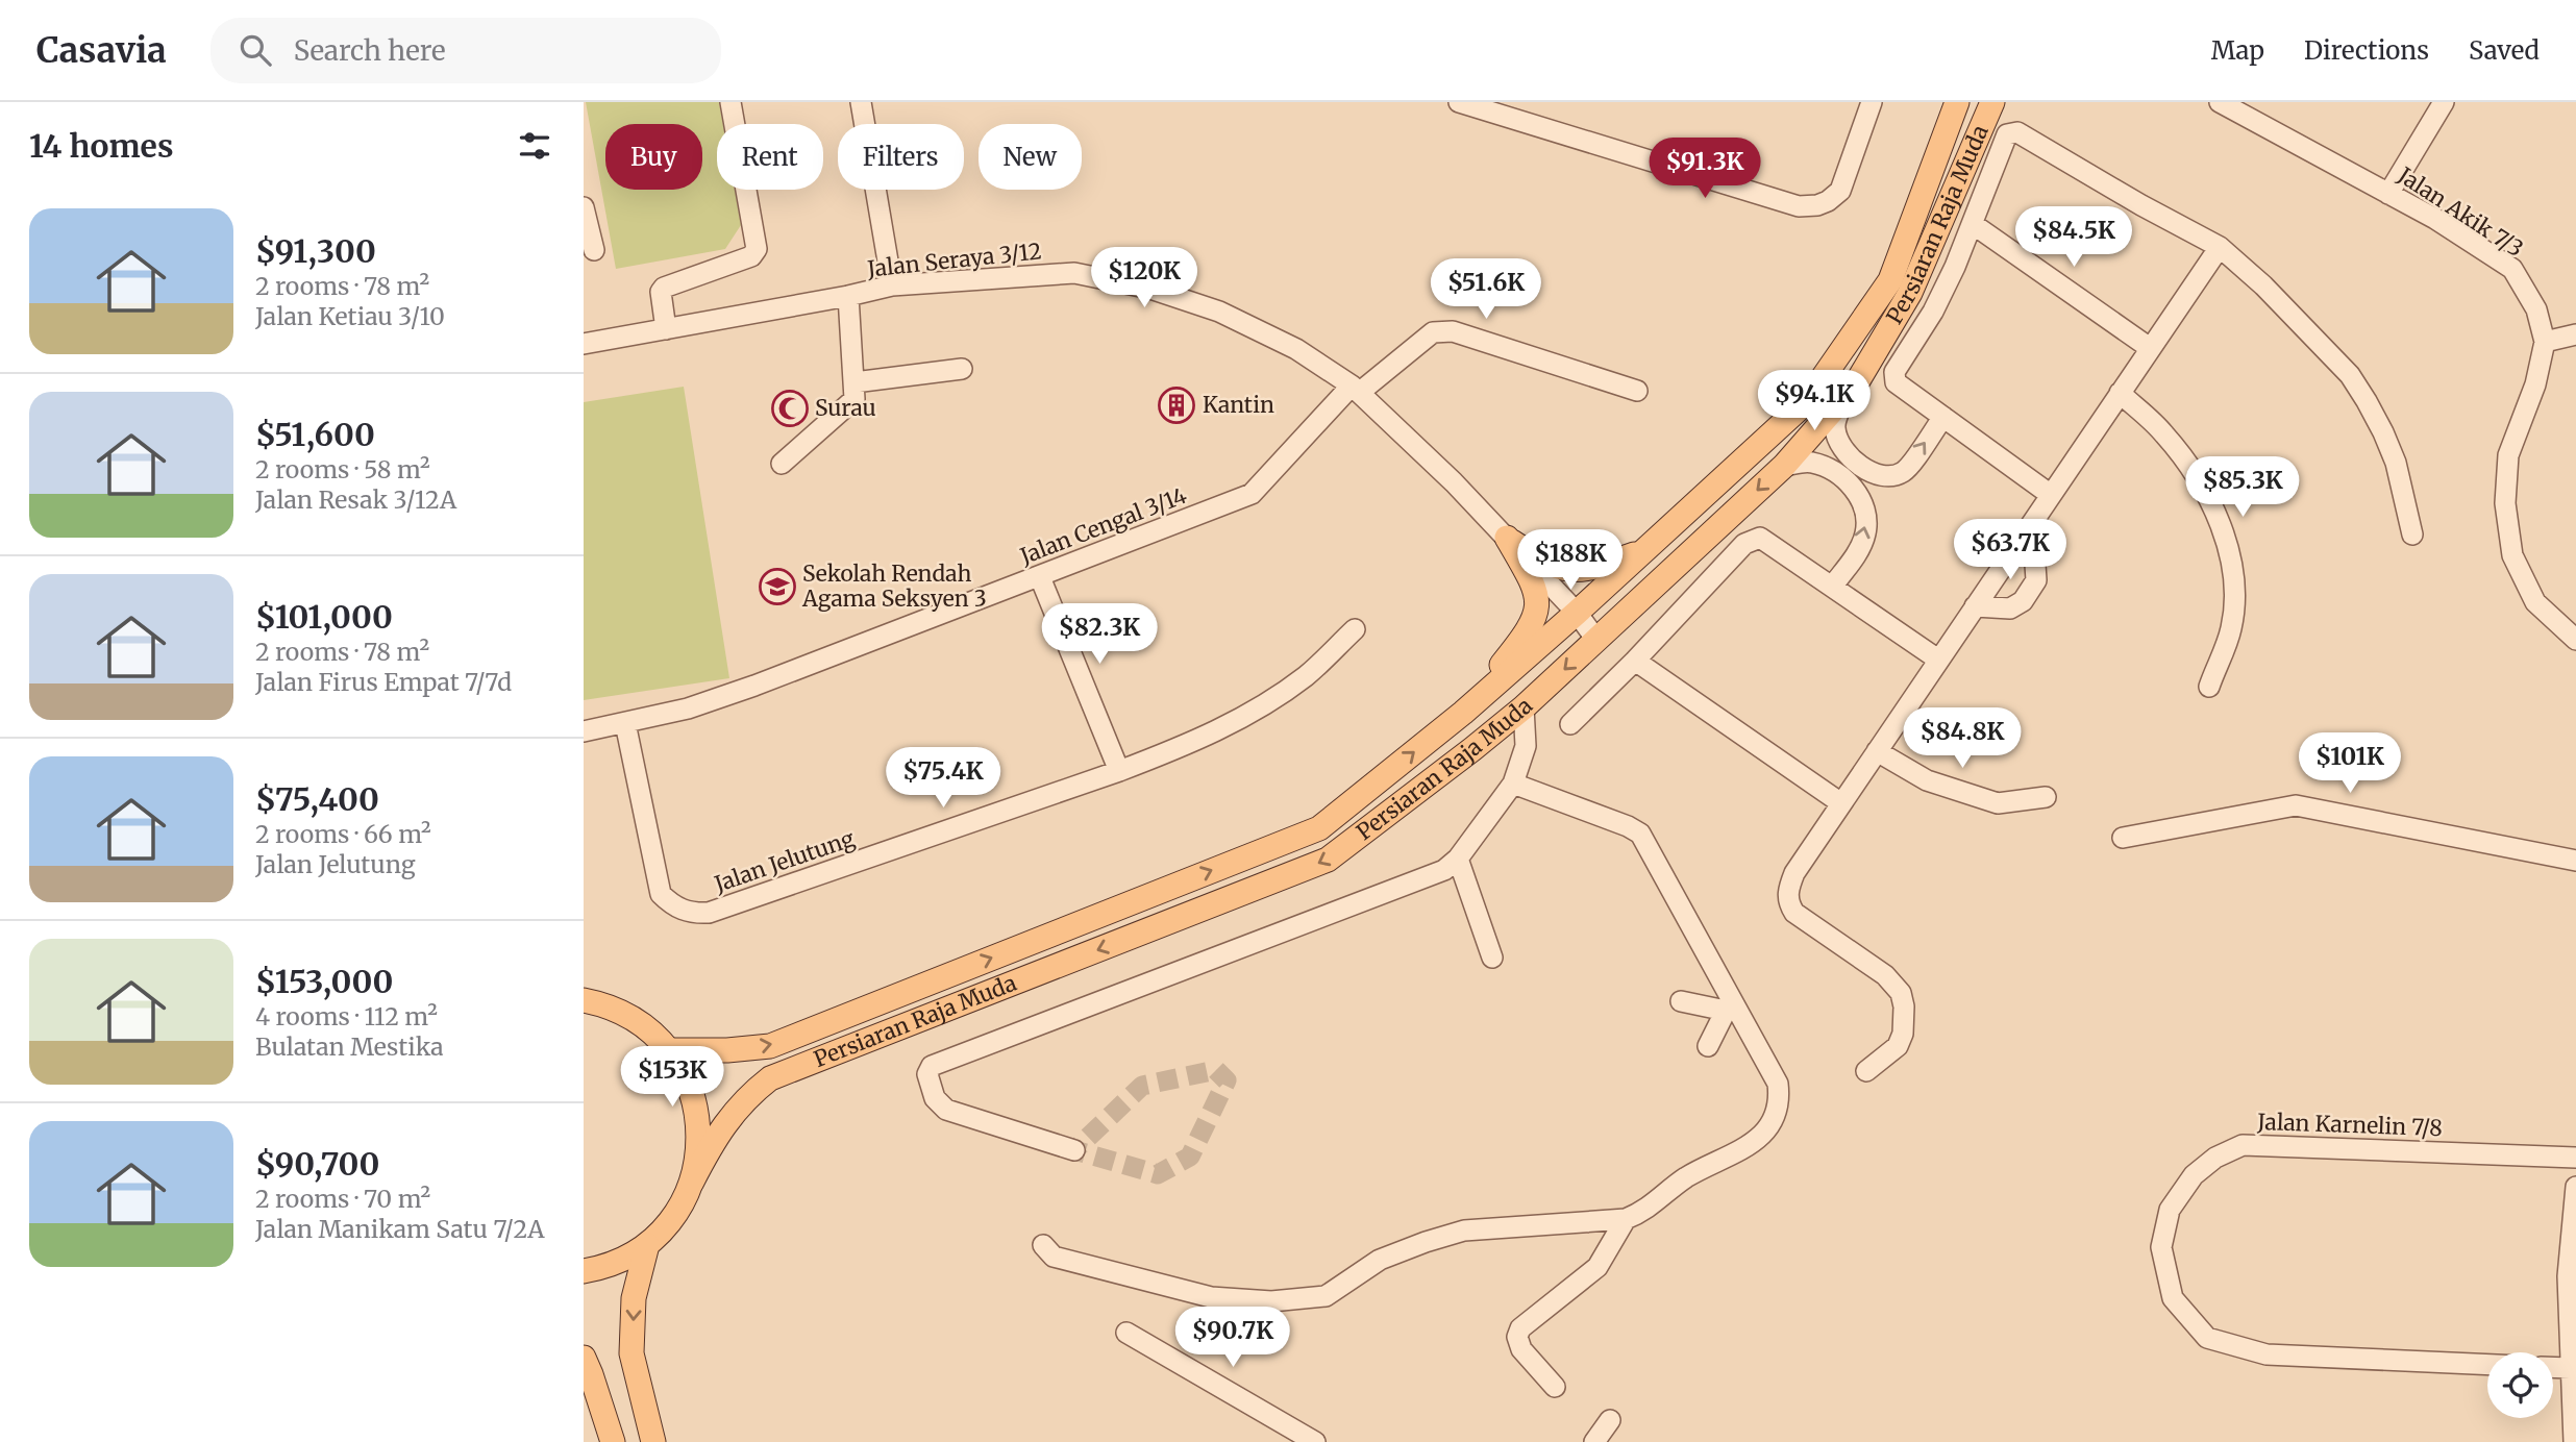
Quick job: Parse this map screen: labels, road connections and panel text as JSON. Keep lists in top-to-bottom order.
{
  "streets": {
    "main road": ["Persiaran Raja Muda"],
    "street": [
      "Jalan Akik 7/3",
      "Jalan Seraya 3/12",
      "Jalan Cengal 3/14",
      "Jalan Jelutung",
      "Jalan Karnelin 7/8"
    ]
  },
  "crossings": [
    ["Persiaran Raja Muda", "Jalan Seraya 3/12"],
    ["Jalan Seraya 3/12", "Jalan Cengal 3/14"],
    ["Jalan Cengal 3/14", "Jalan Jelutung"]
  ],
  "places": {
    "building": ["Kantin"],
    "mosque": ["Surau"],
    "school or university": ["Sekolah Rendah Agama Seksyen 3"]
  },
  "page": {
    "header": "Casavia",
    "search": "Search here",
    "nav": ["Map", "Directions", "Saved"],
    "heading": "14 homes",
    "chip": [
      "Buy",
      "Rent",
      "Filters",
      "New"
    ],
    "price": [
      "$91.3K",
      "$84.5K",
      "$120K",
      "$51.6K",
      "$94.1K",
      "$85.3K",
      "$63.7K",
      "$188K",
      "$82.3K",
      "$84.8K",
      "$101K",
      "$75.4K",
      "$153K",
      "$90.7K"
    ],
    "list": [
      {
        "name": "$91,300",
        "note": "2 rooms · 78 m² · Jalan Ketiau 3/10"
      },
      {
        "name": "$51,600",
        "note": "2 rooms · 58 m² · Jalan Resak 3/12A"
      },
      {
        "name": "$101,000",
        "note": "2 rooms · 78 m² · Jalan Firus Empat 7/7d"
      },
      {
        "name": "$75,400",
        "note": "2 rooms · 66 m² · Jalan Jelutung"
      },
      {
        "name": "$153,000",
        "note": "4 rooms · 112 m² · Bulatan Mestika"
      },
      {
        "name": "$90,700",
        "note": "2 rooms · 70 m² · Jalan Manikam Satu 7/2A"
      }
    ]
  }
}
